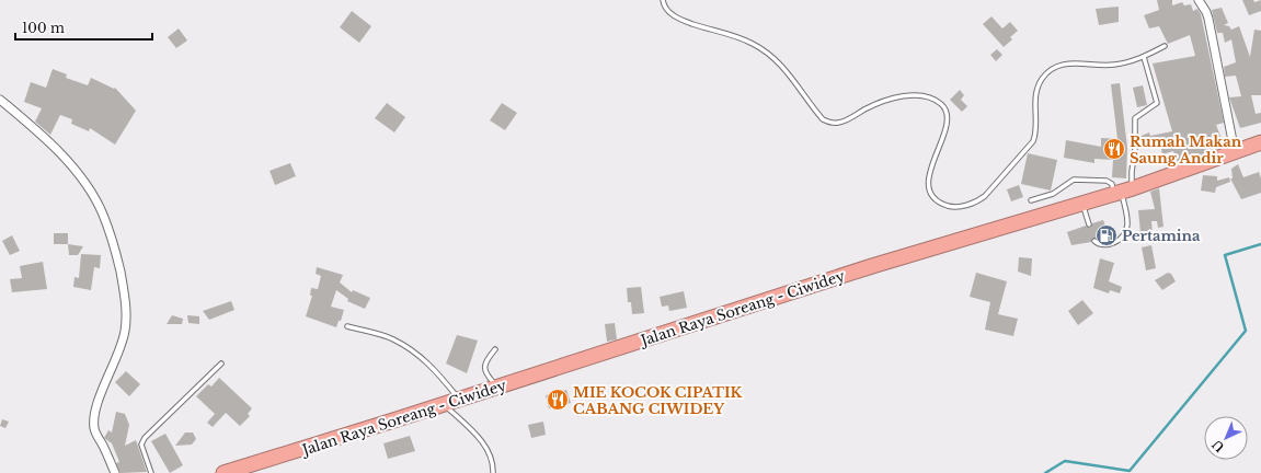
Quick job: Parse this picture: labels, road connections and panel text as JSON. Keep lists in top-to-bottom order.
{
  "streets": {
    "highway": ["Jalan Raya Soreang - Ciwidey"]
  },
  "places": {
    "restaurant": ["Rumah Makan Saung Andir", "MIE KOCOK CIPATIK CABANG CIWIDEY"],
    "fuel station": ["Pertamina"]
  },
  "scale_bar": "100 m",
  "north": "bottom left"
}
